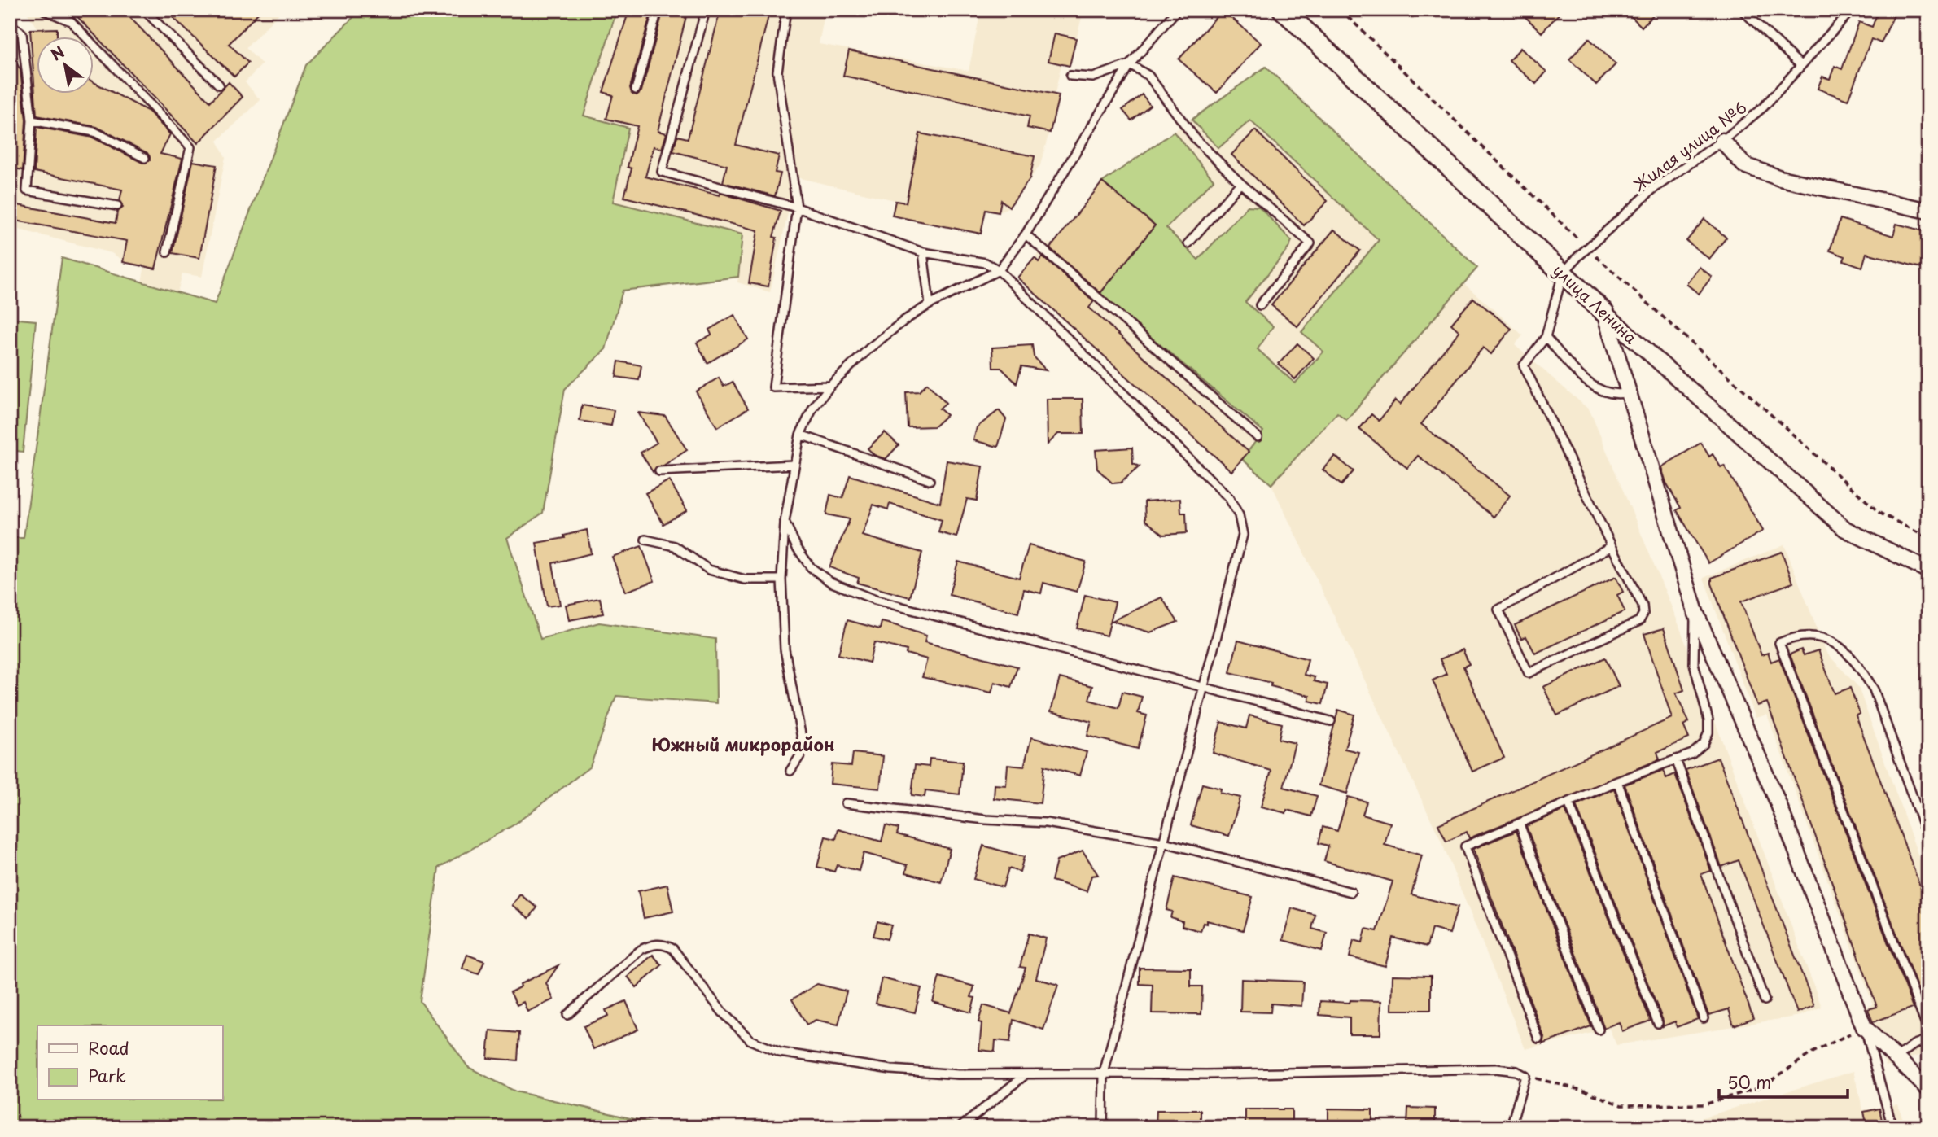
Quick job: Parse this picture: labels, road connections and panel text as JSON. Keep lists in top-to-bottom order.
{
  "streets": {
    "street": ["улица Ленина"],
    "lane": ["Жилая улица №6"]
  },
  "crossings": [
    ["Жилая улица №6", "улица Ленина"]
  ],
  "districts": ["Южный микрорайон"],
  "legend": ["Road", "Park"],
  "scale_bar": "50 m",
  "north": "top left"
}
